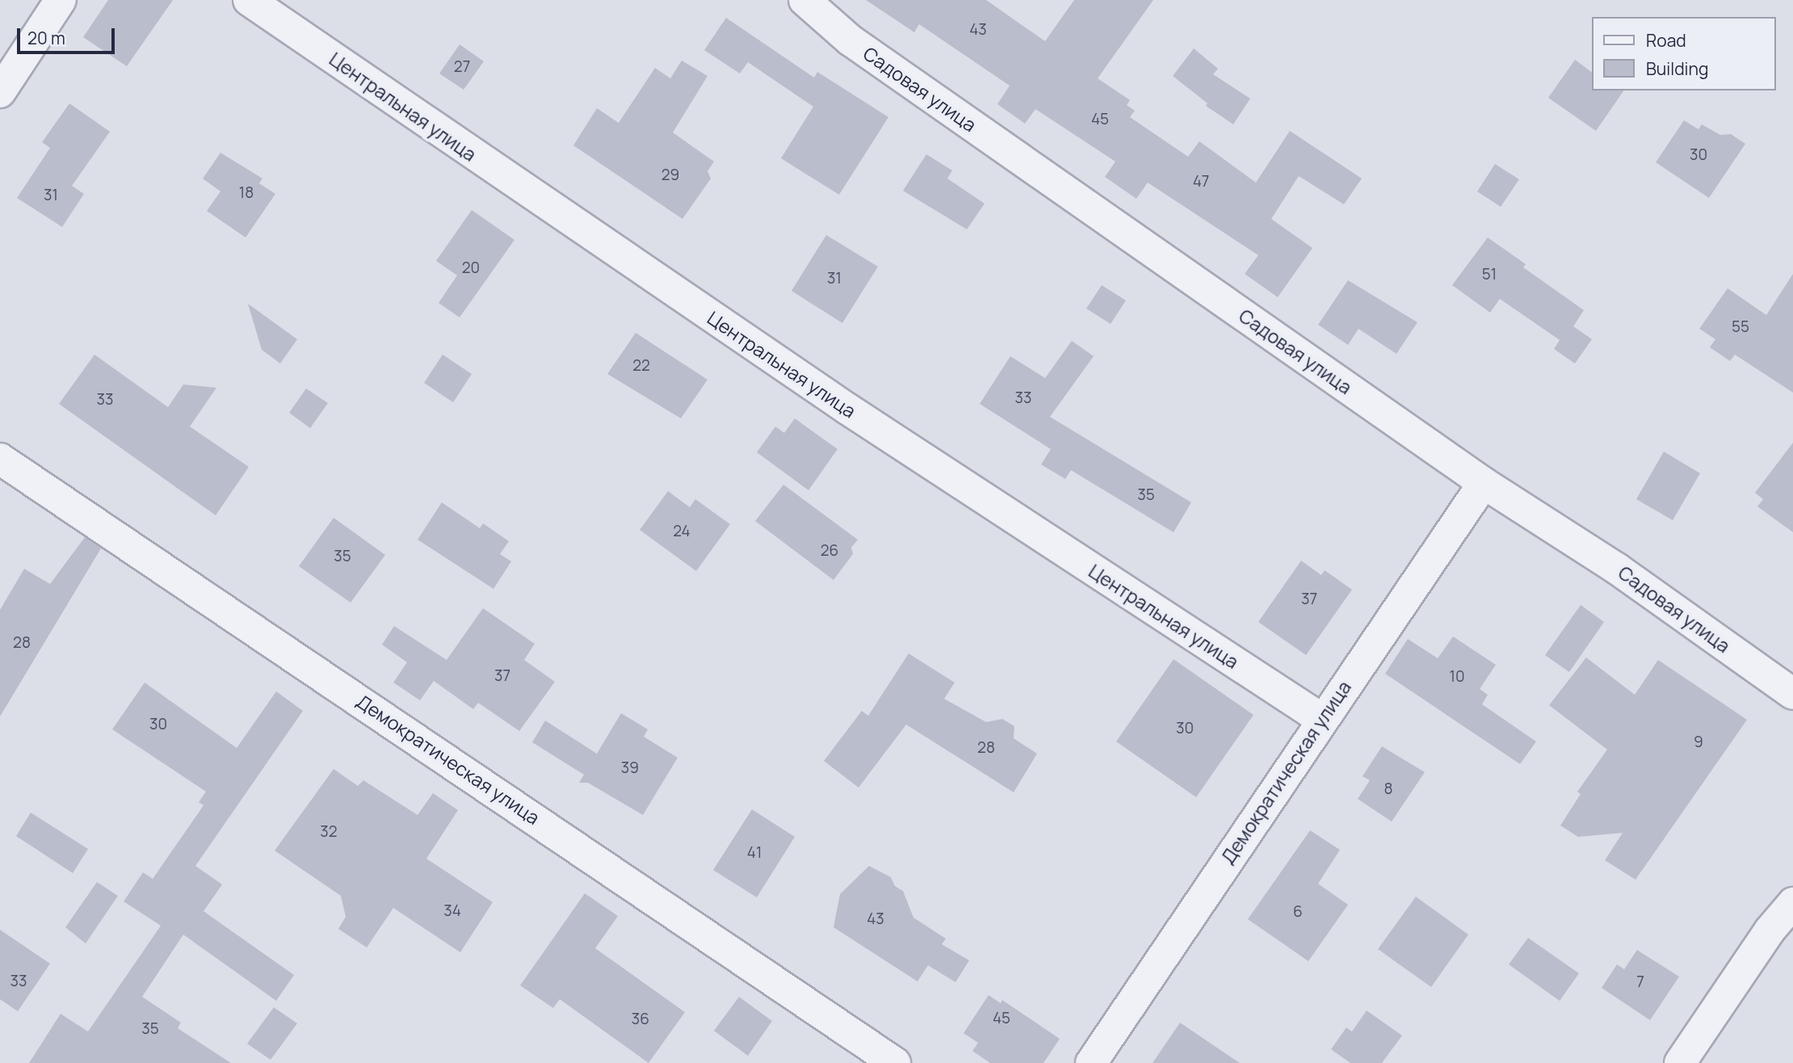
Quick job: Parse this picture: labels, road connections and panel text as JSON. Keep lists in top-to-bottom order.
{
  "streets": {
    "street": ["Садовая улица", "Центральная улица", "Демократическая улица"]
  },
  "crossings": [
    ["Садовая улица", "Демократическая улица"],
    ["Центральная улица", "Демократическая улица"]
  ],
  "house_numbers": [
    "43",
    "27",
    "45",
    "30",
    "29",
    "47",
    "18",
    "31",
    "20",
    "51",
    "31",
    "55",
    "22",
    "33",
    "33",
    "35",
    "24",
    "26",
    "35",
    "37",
    "28",
    "37",
    "10",
    "30",
    "30",
    "9",
    "28",
    "39",
    "8",
    "32",
    "41",
    "34",
    "6",
    "43",
    "33",
    "7",
    "45",
    "36",
    "35"
  ],
  "legend": ["Road", "Building"],
  "scale_bar": "20 m"
}
